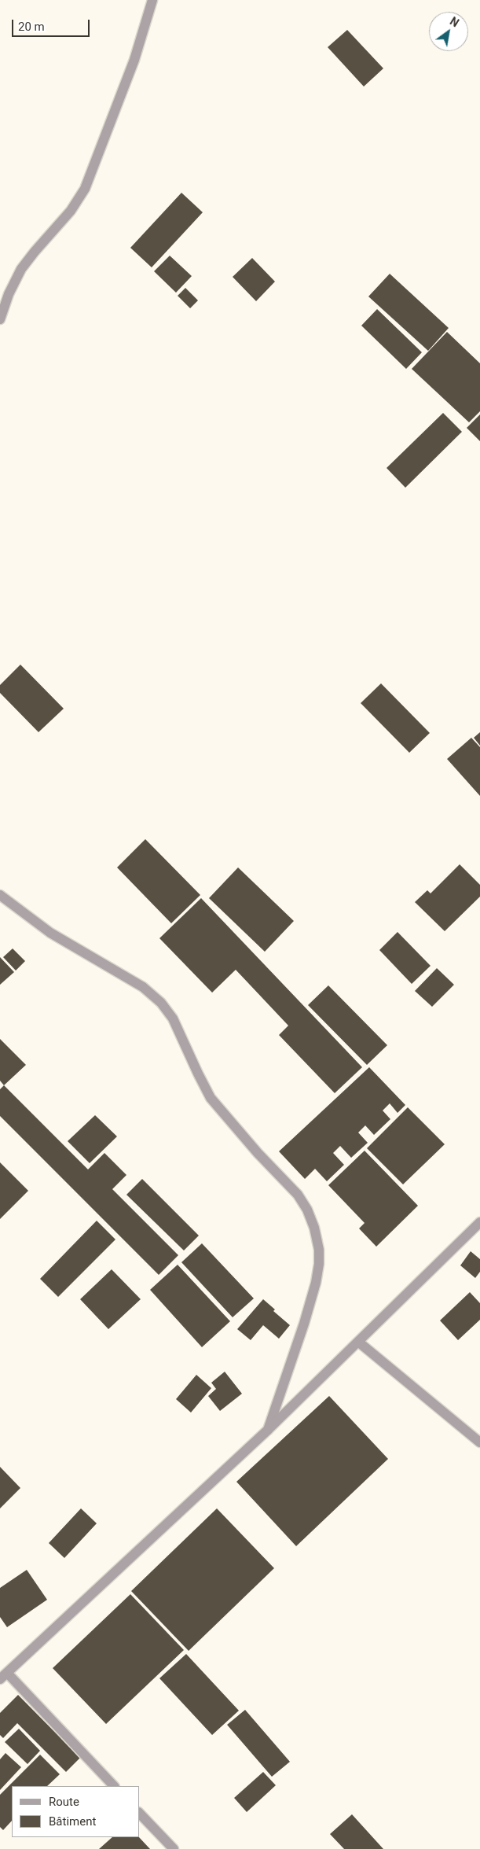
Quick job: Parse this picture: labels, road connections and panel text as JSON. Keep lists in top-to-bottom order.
{
  "legend": ["Route", "Bâtiment"],
  "scale_bar": "20 m",
  "north": "top right"
}
